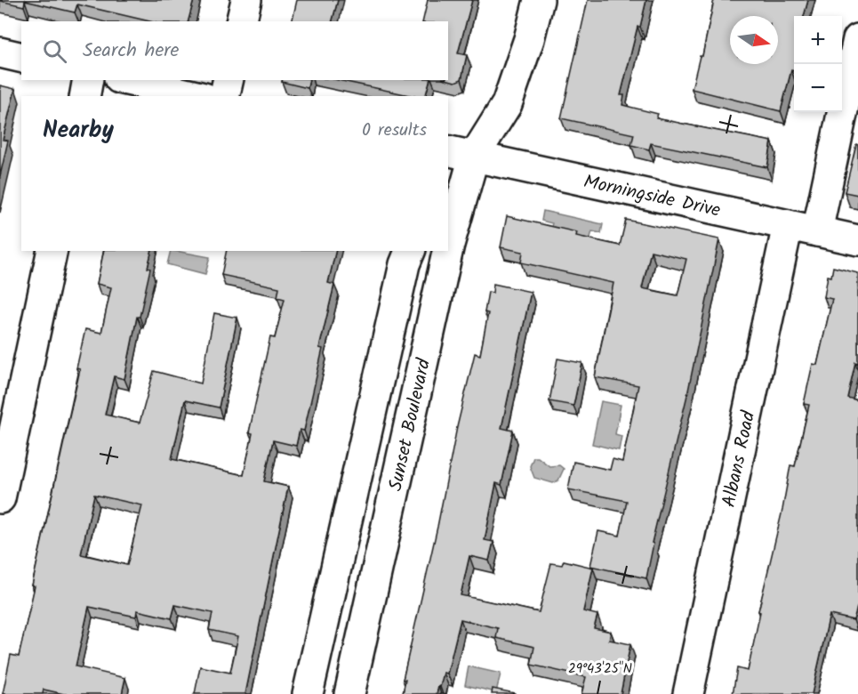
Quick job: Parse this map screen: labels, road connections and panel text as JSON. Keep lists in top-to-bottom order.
{
  "streets": {
    "street": ["Morningside Drive", "Sunset Boulevard", "Albans Road"]
  },
  "crossings": [
    ["Morningside Drive", "Sunset Boulevard"],
    ["Morningside Drive", "Albans Road"]
  ],
  "north": "right",
  "page": {
    "map_buttons": ["+", "−"],
    "search": "Search here",
    "heading": ["Nearby", "0 results"]
  },
  "coordinates": ["29°43'25\"N"]
}
